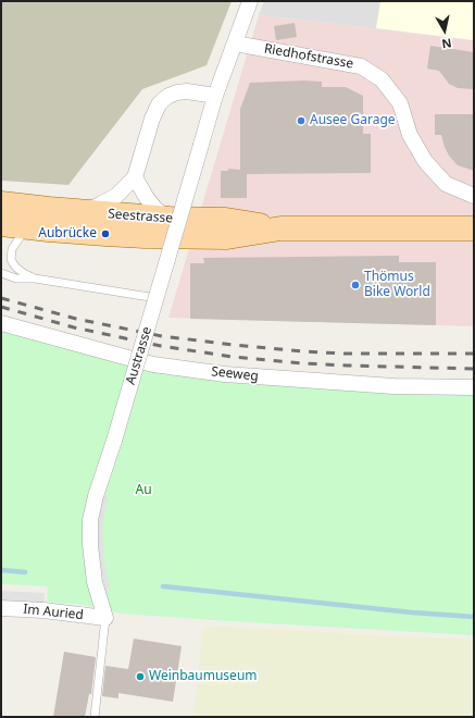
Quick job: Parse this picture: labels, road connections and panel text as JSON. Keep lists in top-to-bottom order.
{
  "streets": {
    "main road": ["Seestrasse"],
    "street": [
      "Riedhofstrasse",
      "Austrasse",
      "Seeweg",
      "Im Auried"
    ]
  },
  "crossings": [
    ["Riedhofstrasse", "Austrasse"],
    ["Austrasse", "Im Auried"]
  ],
  "parks": ["Au"],
  "places": [
    "Ausee Garage",
    "Aubrücke",
    "Thömus Bike World",
    "Weinbaumuseum"
  ],
  "north": "bottom"
}
